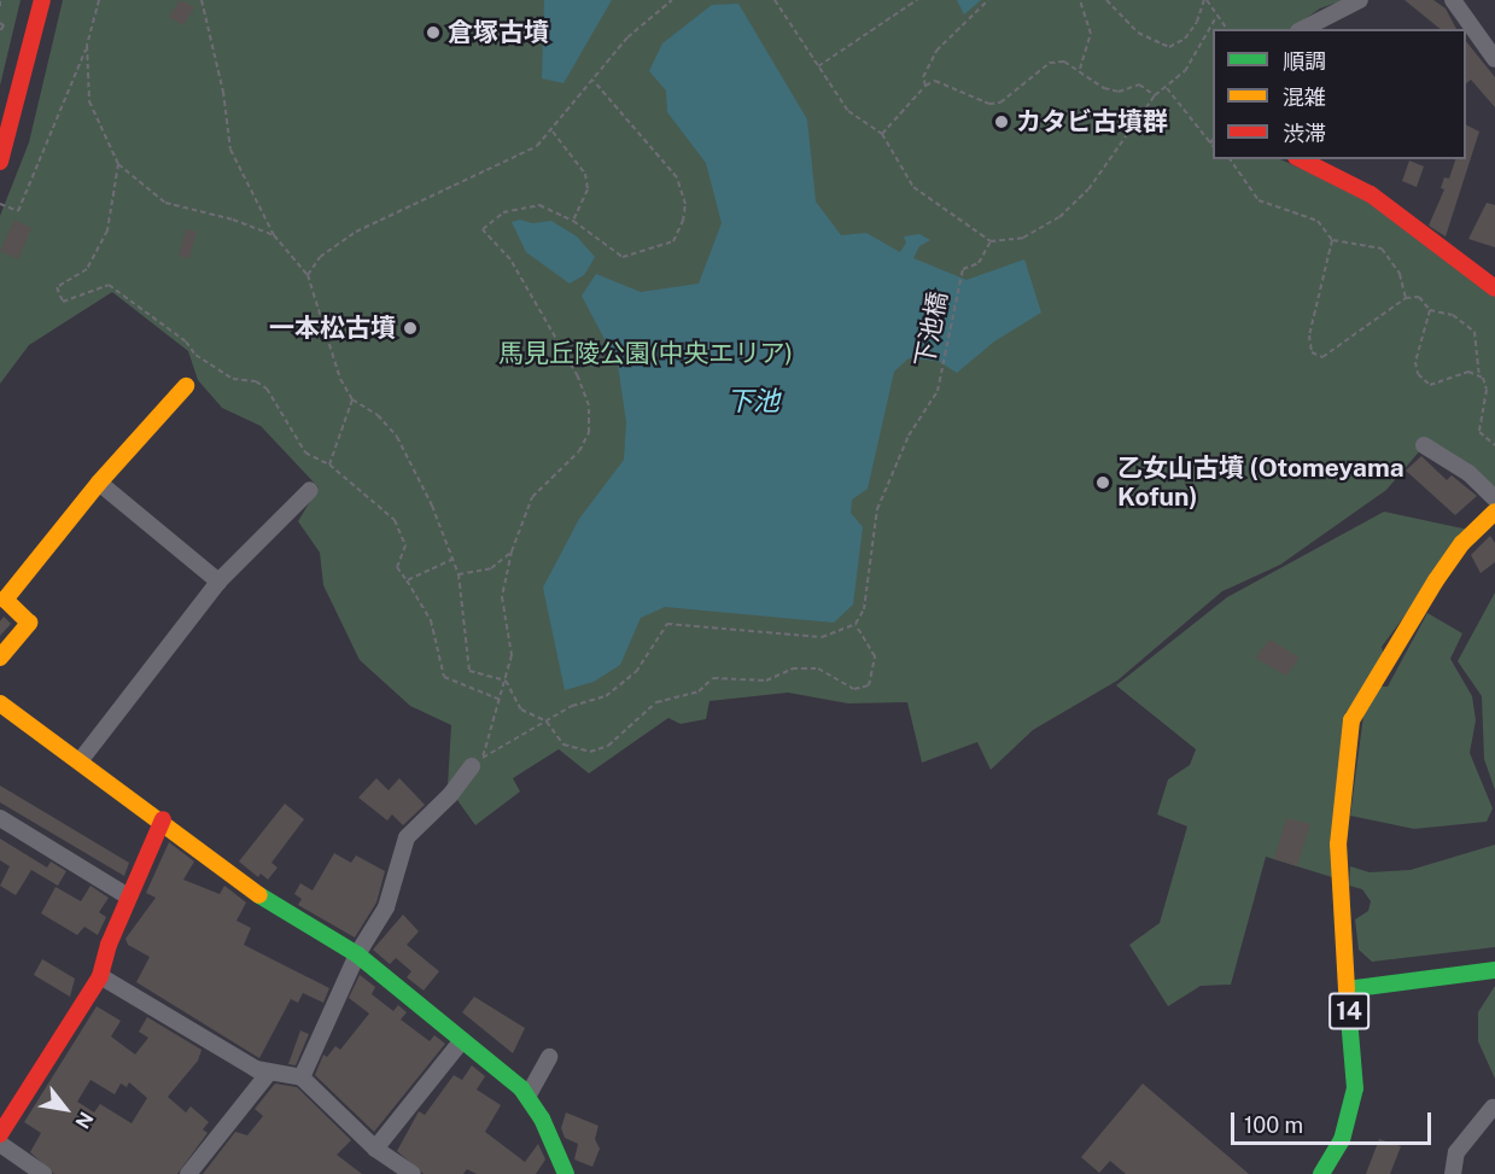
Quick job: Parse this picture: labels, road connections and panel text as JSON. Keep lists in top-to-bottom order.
{
  "streets": {
    "street": ["14"],
    "path": ["下池橋"]
  },
  "water": ["下池"],
  "parks": ["馬見丘陵公園(中央エリア)"],
  "places": [
    "倉塚古墳",
    "カタビ古墳群",
    "一本松古墳",
    "乙女山古墳 (Otomeyama Kofun)"
  ],
  "legend": ["順調", "混雑", "渋滞"],
  "scale_bar": "100 m",
  "north": "bottom right"
}
